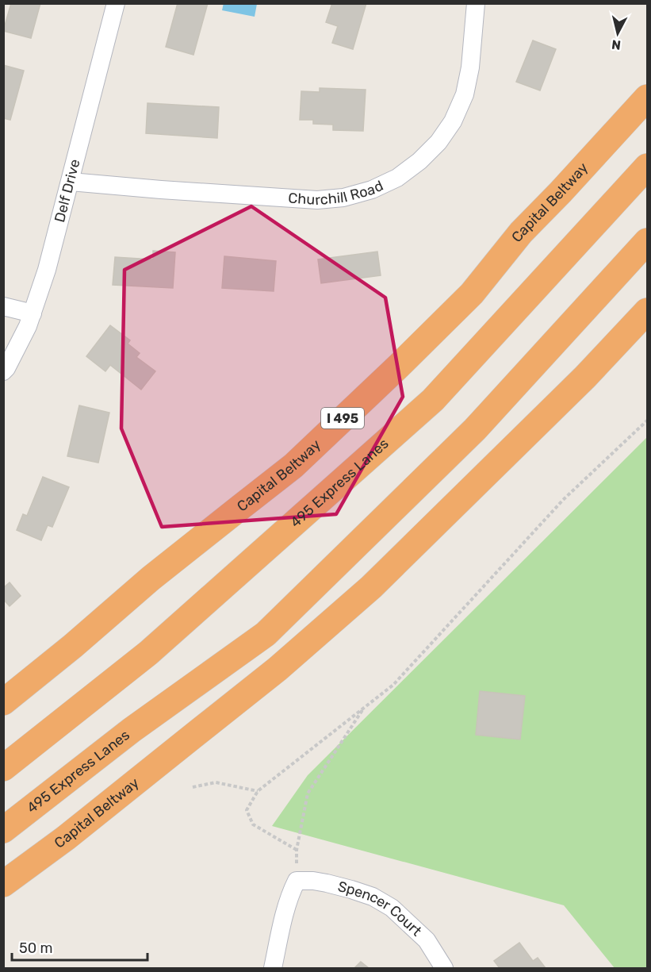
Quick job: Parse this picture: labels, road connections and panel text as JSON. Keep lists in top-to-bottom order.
{
  "streets": {
    "highway": ["Capital Beltway", "I 495", "495 Express Lanes"],
    "street": ["Churchill Road", "Delf Drive", "Spencer Court"]
  },
  "crossings": [
    ["Churchill Road", "Delf Drive"]
  ],
  "scale_bar": "50 m",
  "north": "bottom"
}
